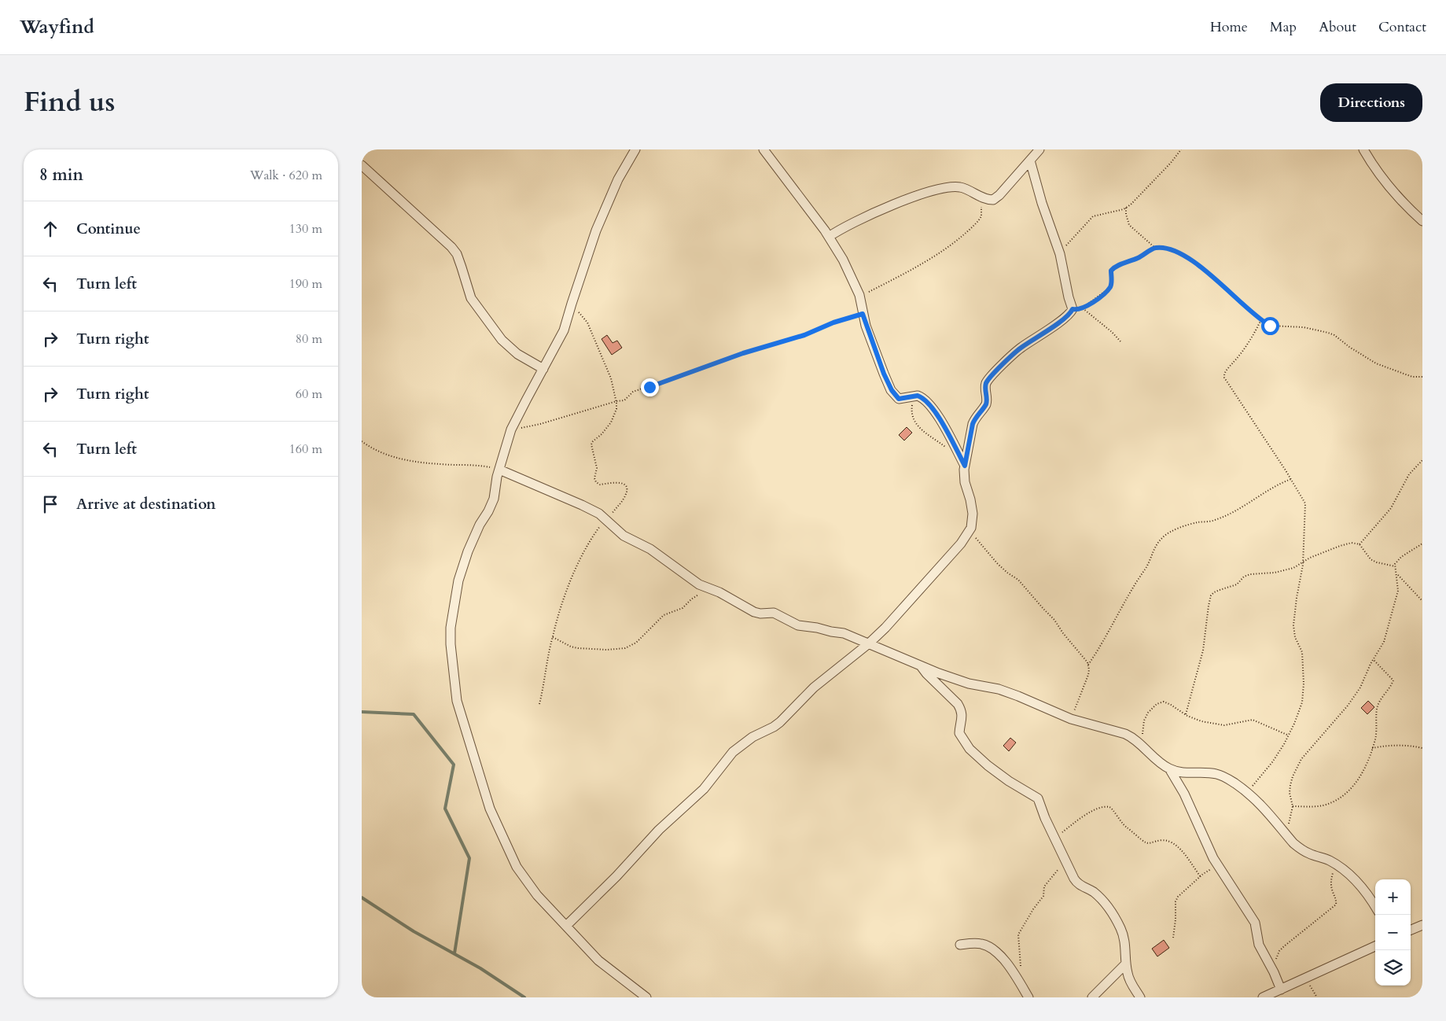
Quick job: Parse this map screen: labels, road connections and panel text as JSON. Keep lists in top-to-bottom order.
{
  "page": {
    "header": "Wayfind",
    "nav": [
      "Home",
      "Map",
      "About",
      "Contact"
    ],
    "title": "Find us",
    "buttons": "Directions",
    "heading": ["8 min", "Walk · 620 m"],
    "list": [
      ["Continue", "130 m"],
      ["Turn left", "190 m"],
      ["Turn right", "80 m"],
      ["Turn right", "60 m"],
      ["Turn left", "160 m"],
      "Arrive at destination"
    ],
    "map_buttons": ["+", "−"]
  }
}
